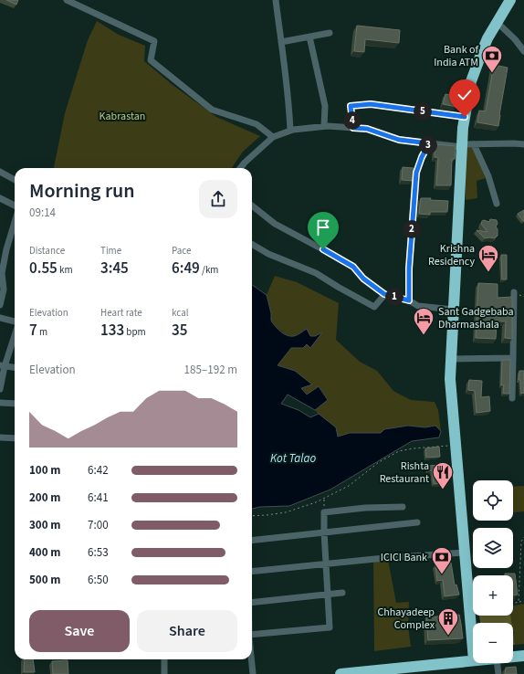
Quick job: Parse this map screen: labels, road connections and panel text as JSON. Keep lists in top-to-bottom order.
{
  "water": ["Kot Talao"],
  "parks": ["Kabrastan"],
  "places": {
    "bank": ["Bank of India ATM", "ICICI Bank"],
    "hotel": ["Krishna Residency", "Sant Gadgebaba Dharmashala"],
    "restaurant": ["Rishta Restaurant"],
    "building": ["Chhayadeep Complex"]
  },
  "page": {
    "pins": [
      "5",
      "4",
      "3",
      "2",
      "1"
    ],
    "heading": ["Morning run", "09:14"],
    "stats": [
      ["Distance", "0.55 km"],
      ["Time", "3:45"],
      ["Pace", "6:49 /km"],
      ["Elevation", "7 m"],
      ["Heart rate", "133 bpm"],
      ["kcal", "35"]
    ],
    "chart": ["Elevation", "185–192 m"],
    "list": [
      {
        "name": "100 m",
        "note": "6:42"
      },
      {
        "name": "200 m",
        "note": "6:41"
      },
      {
        "name": "300 m",
        "note": "7:00"
      },
      {
        "name": "400 m",
        "note": "6:53"
      },
      {
        "name": "500 m",
        "note": "6:50"
      }
    ],
    "map_buttons": ["+", "−"],
    "buttons": ["Save", "Share"]
  }
}
